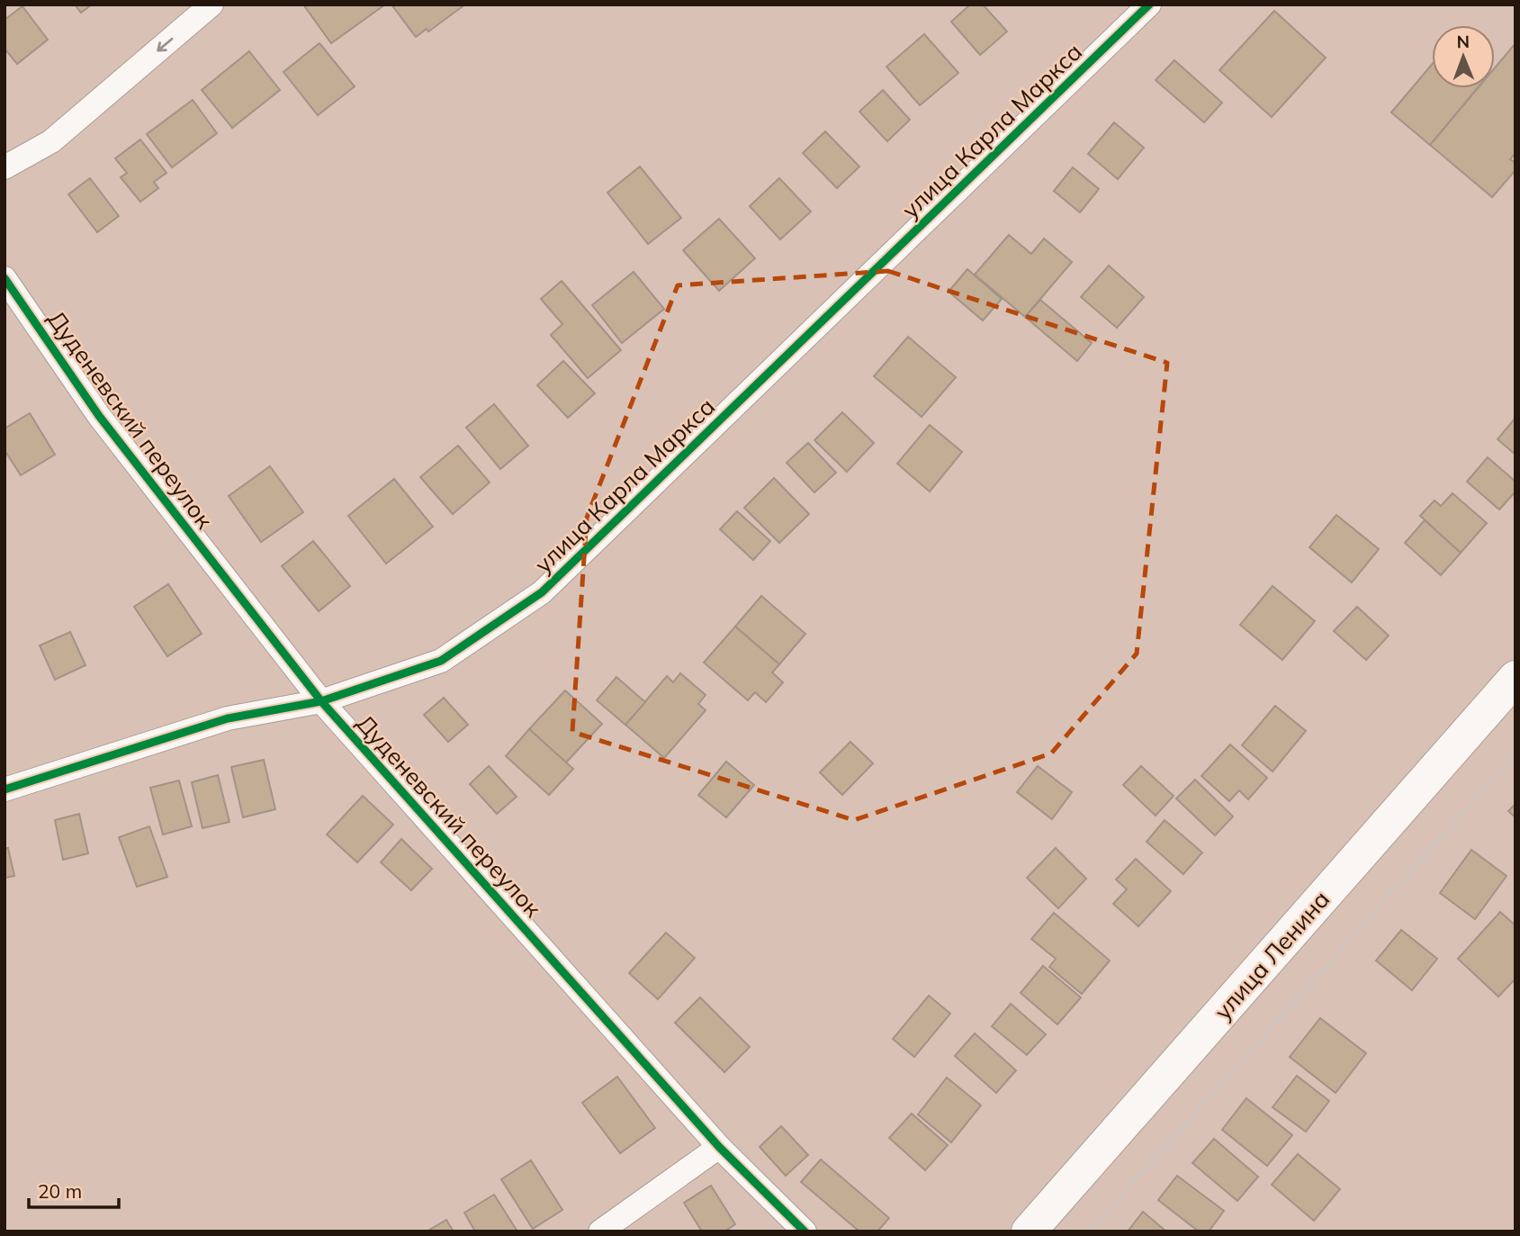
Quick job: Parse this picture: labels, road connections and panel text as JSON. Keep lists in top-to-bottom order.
{
  "streets": {
    "main road": ["улица Ленина"],
    "street": ["улица Карла Маркса", "Дуденевский переулок"]
  },
  "crossings": [
    ["улица Карла Маркса", "Дуденевский переулок"]
  ],
  "scale_bar": "20 m",
  "north": "top"
}
